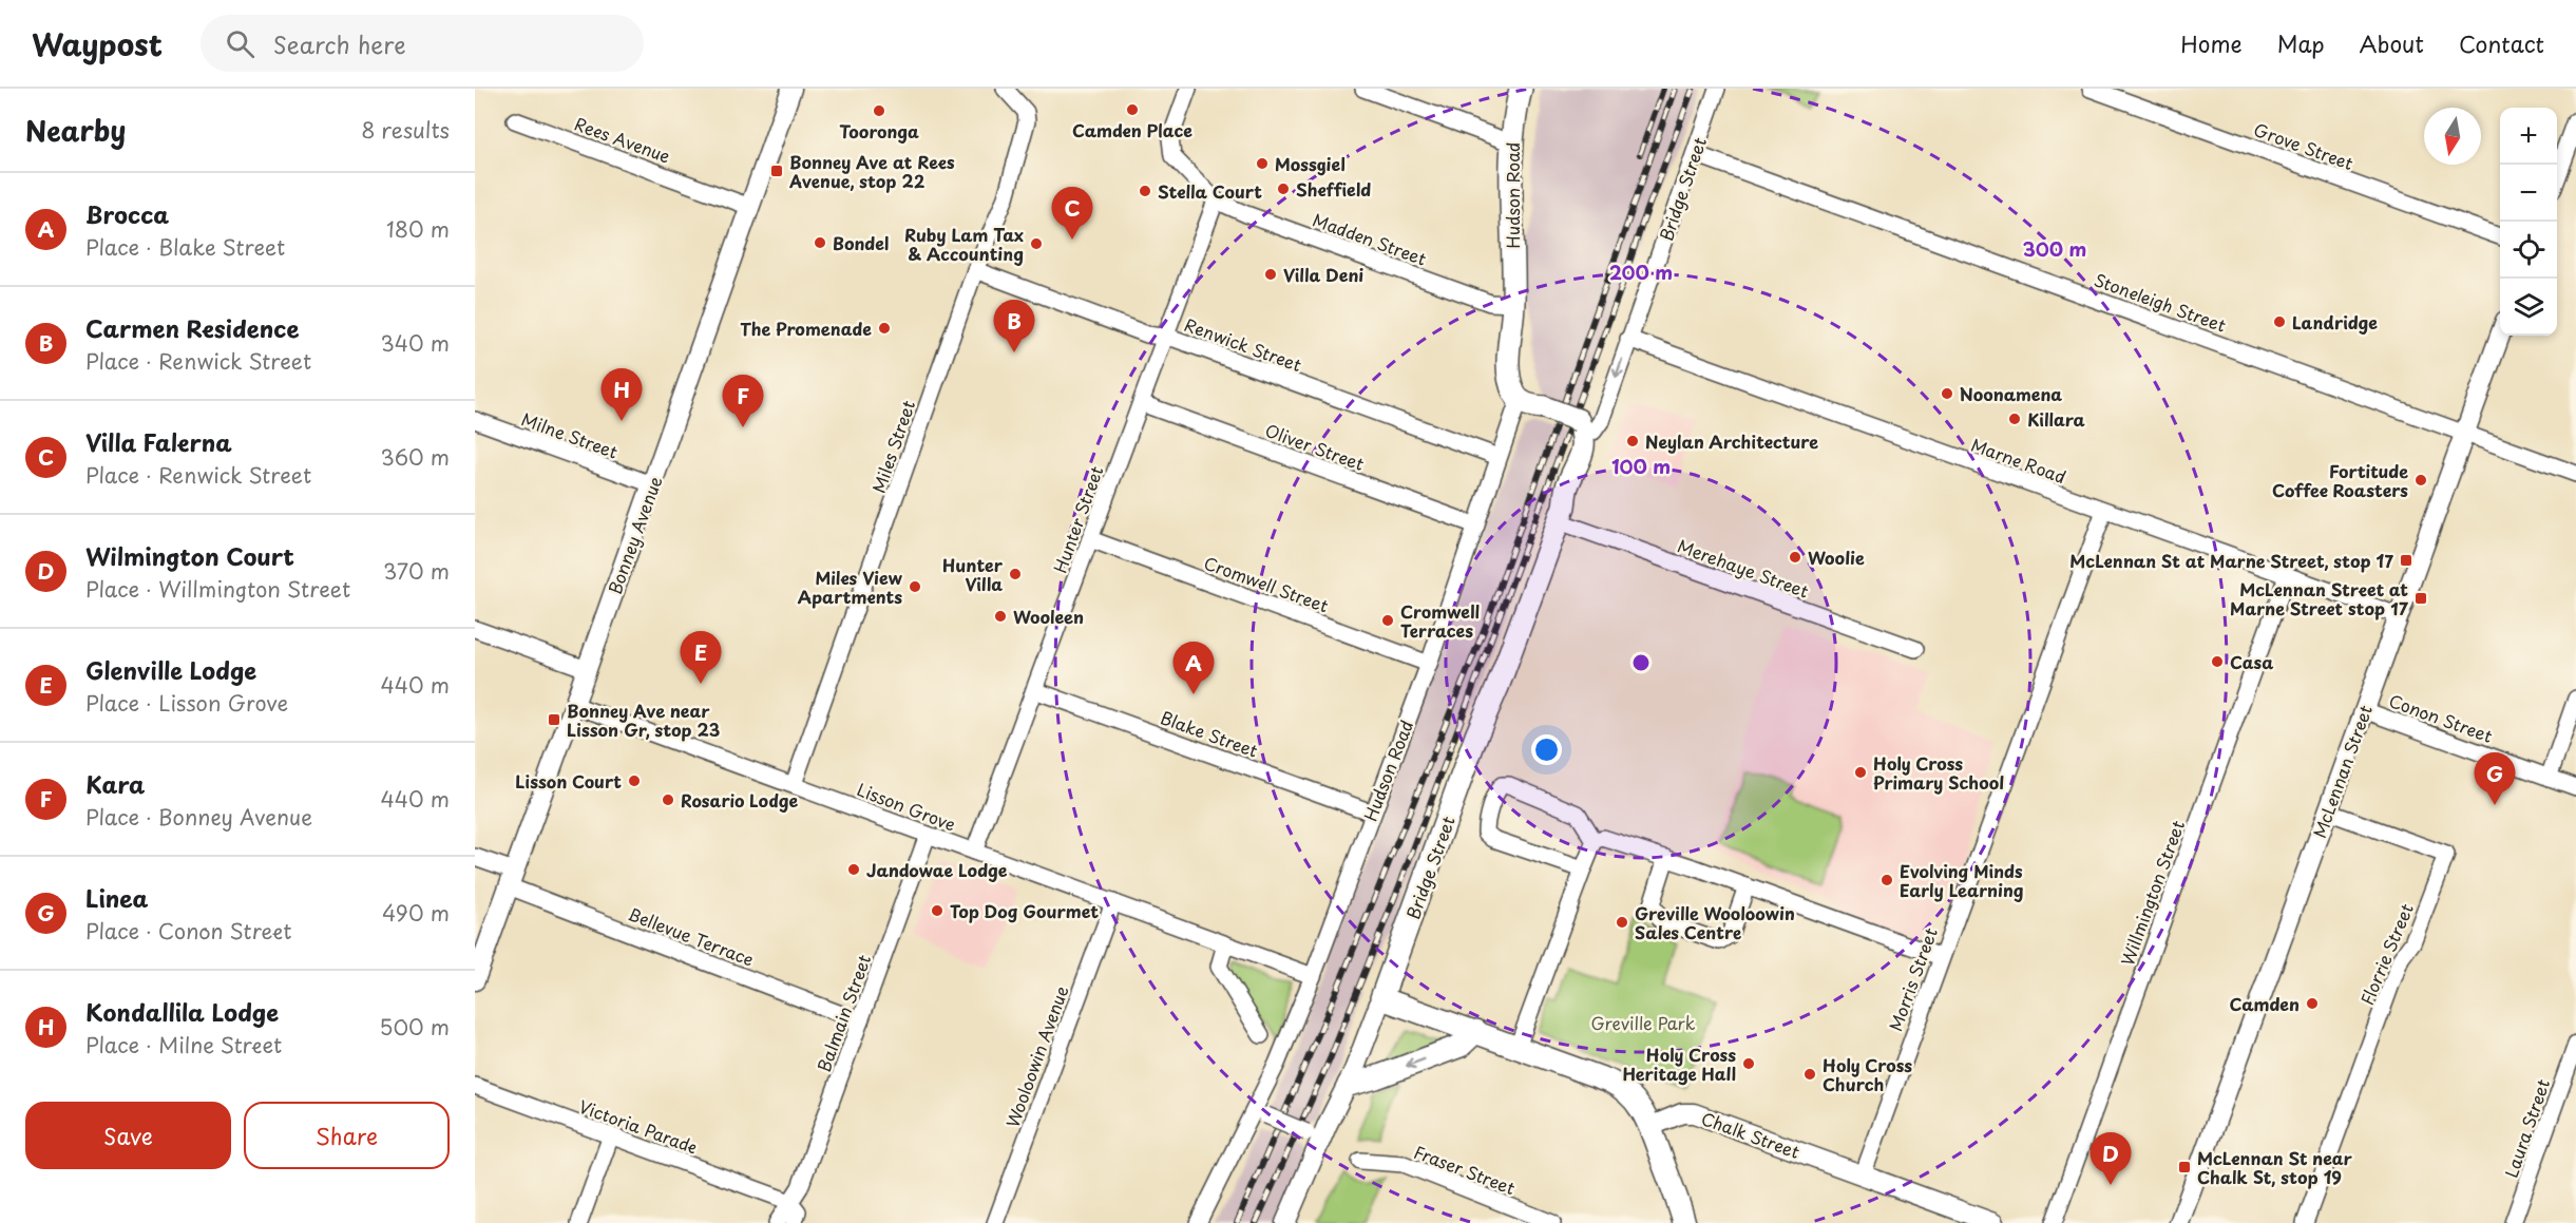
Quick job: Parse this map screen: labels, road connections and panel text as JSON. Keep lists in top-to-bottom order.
{
  "streets": {
    "main road": ["Bridge Street", "Hudson Road"],
    "street": [
      "Rees Avenue",
      "Grove Street",
      "Madden Street",
      "Stoneleigh Street",
      "Renwick Street",
      "Milne Street",
      "Miles Street",
      "Oliver Street",
      "Marne Road",
      "Hunter Street",
      "Bonney Avenue",
      "Merehaye Street",
      "Cromwell Street",
      "Conon Street",
      "Blake Street",
      "McLennan Street",
      "Lisson Grove",
      "Willmington Street",
      "Bellevue Terrace",
      "Florrie Street",
      "Morris Street",
      "Balmain Street",
      "Wooloowin Avenue",
      "Victoria Parade",
      "Laura Street",
      "Chalk Street",
      "Fraser Street"
    ]
  },
  "crossings": [
    ["Rees Avenue", "Bonney Avenue"],
    ["Bridge Street", "Stoneleigh Street"],
    ["Bridge Street", "Marne Road"],
    ["Bridge Street", "Merehaye Street"],
    ["Hudson Road", "Madden Street"],
    ["Hudson Road", "Renwick Street"],
    ["Hudson Road", "Oliver Street"],
    ["Hudson Road", "Cromwell Street"],
    ["Hudson Road", "Blake Street"],
    ["Hudson Road", "Lisson Grove"],
    ["Madden Street", "Hunter Street"],
    ["Stoneleigh Street", "McLennan Street"],
    ["Renwick Street", "Miles Street"],
    ["Renwick Street", "Hunter Street"],
    ["Milne Street", "Bonney Avenue"],
    ["Miles Street", "Lisson Grove"],
    ["Oliver Street", "Hunter Street"],
    ["Marne Road", "McLennan Street"],
    ["Marne Road", "Willmington Street"],
    ["Marne Road", "Morris Street"],
    ["Hunter Street", "Cromwell Street"],
    ["Hunter Street", "Blake Street"],
    ["Hunter Street", "Lisson Grove"],
    ["Bonney Avenue", "Lisson Grove"],
    ["Bonney Avenue", "Bellevue Terrace"],
    ["Conon Street", "McLennan Street"],
    ["McLennan Street", "Florrie Street"],
    ["Lisson Grove", "Balmain Street"],
    ["Lisson Grove", "Wooloowin Avenue"],
    ["Bellevue Terrace", "Balmain Street"],
    ["Morris Street", "Chalk Street"],
    ["Balmain Street", "Victoria Parade"]
  ],
  "parks": ["Greville Park"],
  "places": {
    "other": [
      "Camden Place",
      "Tooronga",
      "Mossgiel",
      "Sheffield",
      "Stella Court",
      "Bondel",
      "Ruby Lam Tax & Accounting",
      "Villa Deni",
      "Landridge",
      "The Promenade",
      "Noonamena",
      "Killara",
      "Neylan Architecture",
      "Fortitude Coffee Roasters",
      "Woolie",
      "Hunter Villa",
      "Miles View Apartments",
      "Wooleen",
      "Cromwell Terraces",
      "Casa",
      "Holy Cross Primary School",
      "Lisson Court",
      "Rosario Lodge",
      "Jandowae Lodge",
      "Evolving Minds Early Learning",
      "Top Dog Gourmet",
      "Greville Wooloowin Sales Centre",
      "Camden",
      "Holy Cross Heritage Hall",
      "Holy Cross Church"
    ],
    "transit": [
      "Bonney Ave at Rees Avenue, stop 22",
      "McLennan St at Marne Street, stop 17",
      "McLennan Street at Marne Street stop 17",
      "Bonney Ave near Lisson Gr, stop 23",
      "McLennan St near Chalk St, stop 19"
    ]
  },
  "north": "bottom",
  "page": {
    "header": "Waypost",
    "search": "Search here",
    "nav": [
      "Home",
      "Map",
      "About",
      "Contact"
    ],
    "heading": ["Nearby", "8 results"],
    "map_buttons": ["+", "−"],
    "list": [
      {
        "mark": "A",
        "name": "Brocca",
        "note": "Place · Blake Street",
        "value": "180 m"
      },
      {
        "mark": "B",
        "name": "Carmen Residence",
        "note": "Place · Renwick Street",
        "value": "340 m"
      },
      {
        "mark": "C",
        "name": "Villa Falerna",
        "note": "Place · Renwick Street",
        "value": "360 m"
      },
      {
        "mark": "D",
        "name": "Wilmington Court",
        "note": "Place · Willmington Street",
        "value": "370 m"
      },
      {
        "mark": "E",
        "name": "Glenville Lodge",
        "note": "Place · Lisson Grove",
        "value": "440 m"
      },
      {
        "mark": "F",
        "name": "Kara",
        "note": "Place · Bonney Avenue",
        "value": "440 m"
      },
      {
        "mark": "G",
        "name": "Linea",
        "note": "Place · Conon Street",
        "value": "490 m"
      },
      {
        "mark": "H",
        "name": "Kondallila Lodge",
        "note": "Place · Milne Street",
        "value": "500 m"
      }
    ],
    "pins": [
      "C",
      "B",
      "H",
      "F",
      "E",
      "A",
      "G",
      "D"
    ],
    "buttons": ["Save", "Share"]
  },
  "rings": ["300 m", "200 m", "100 m"]
}
